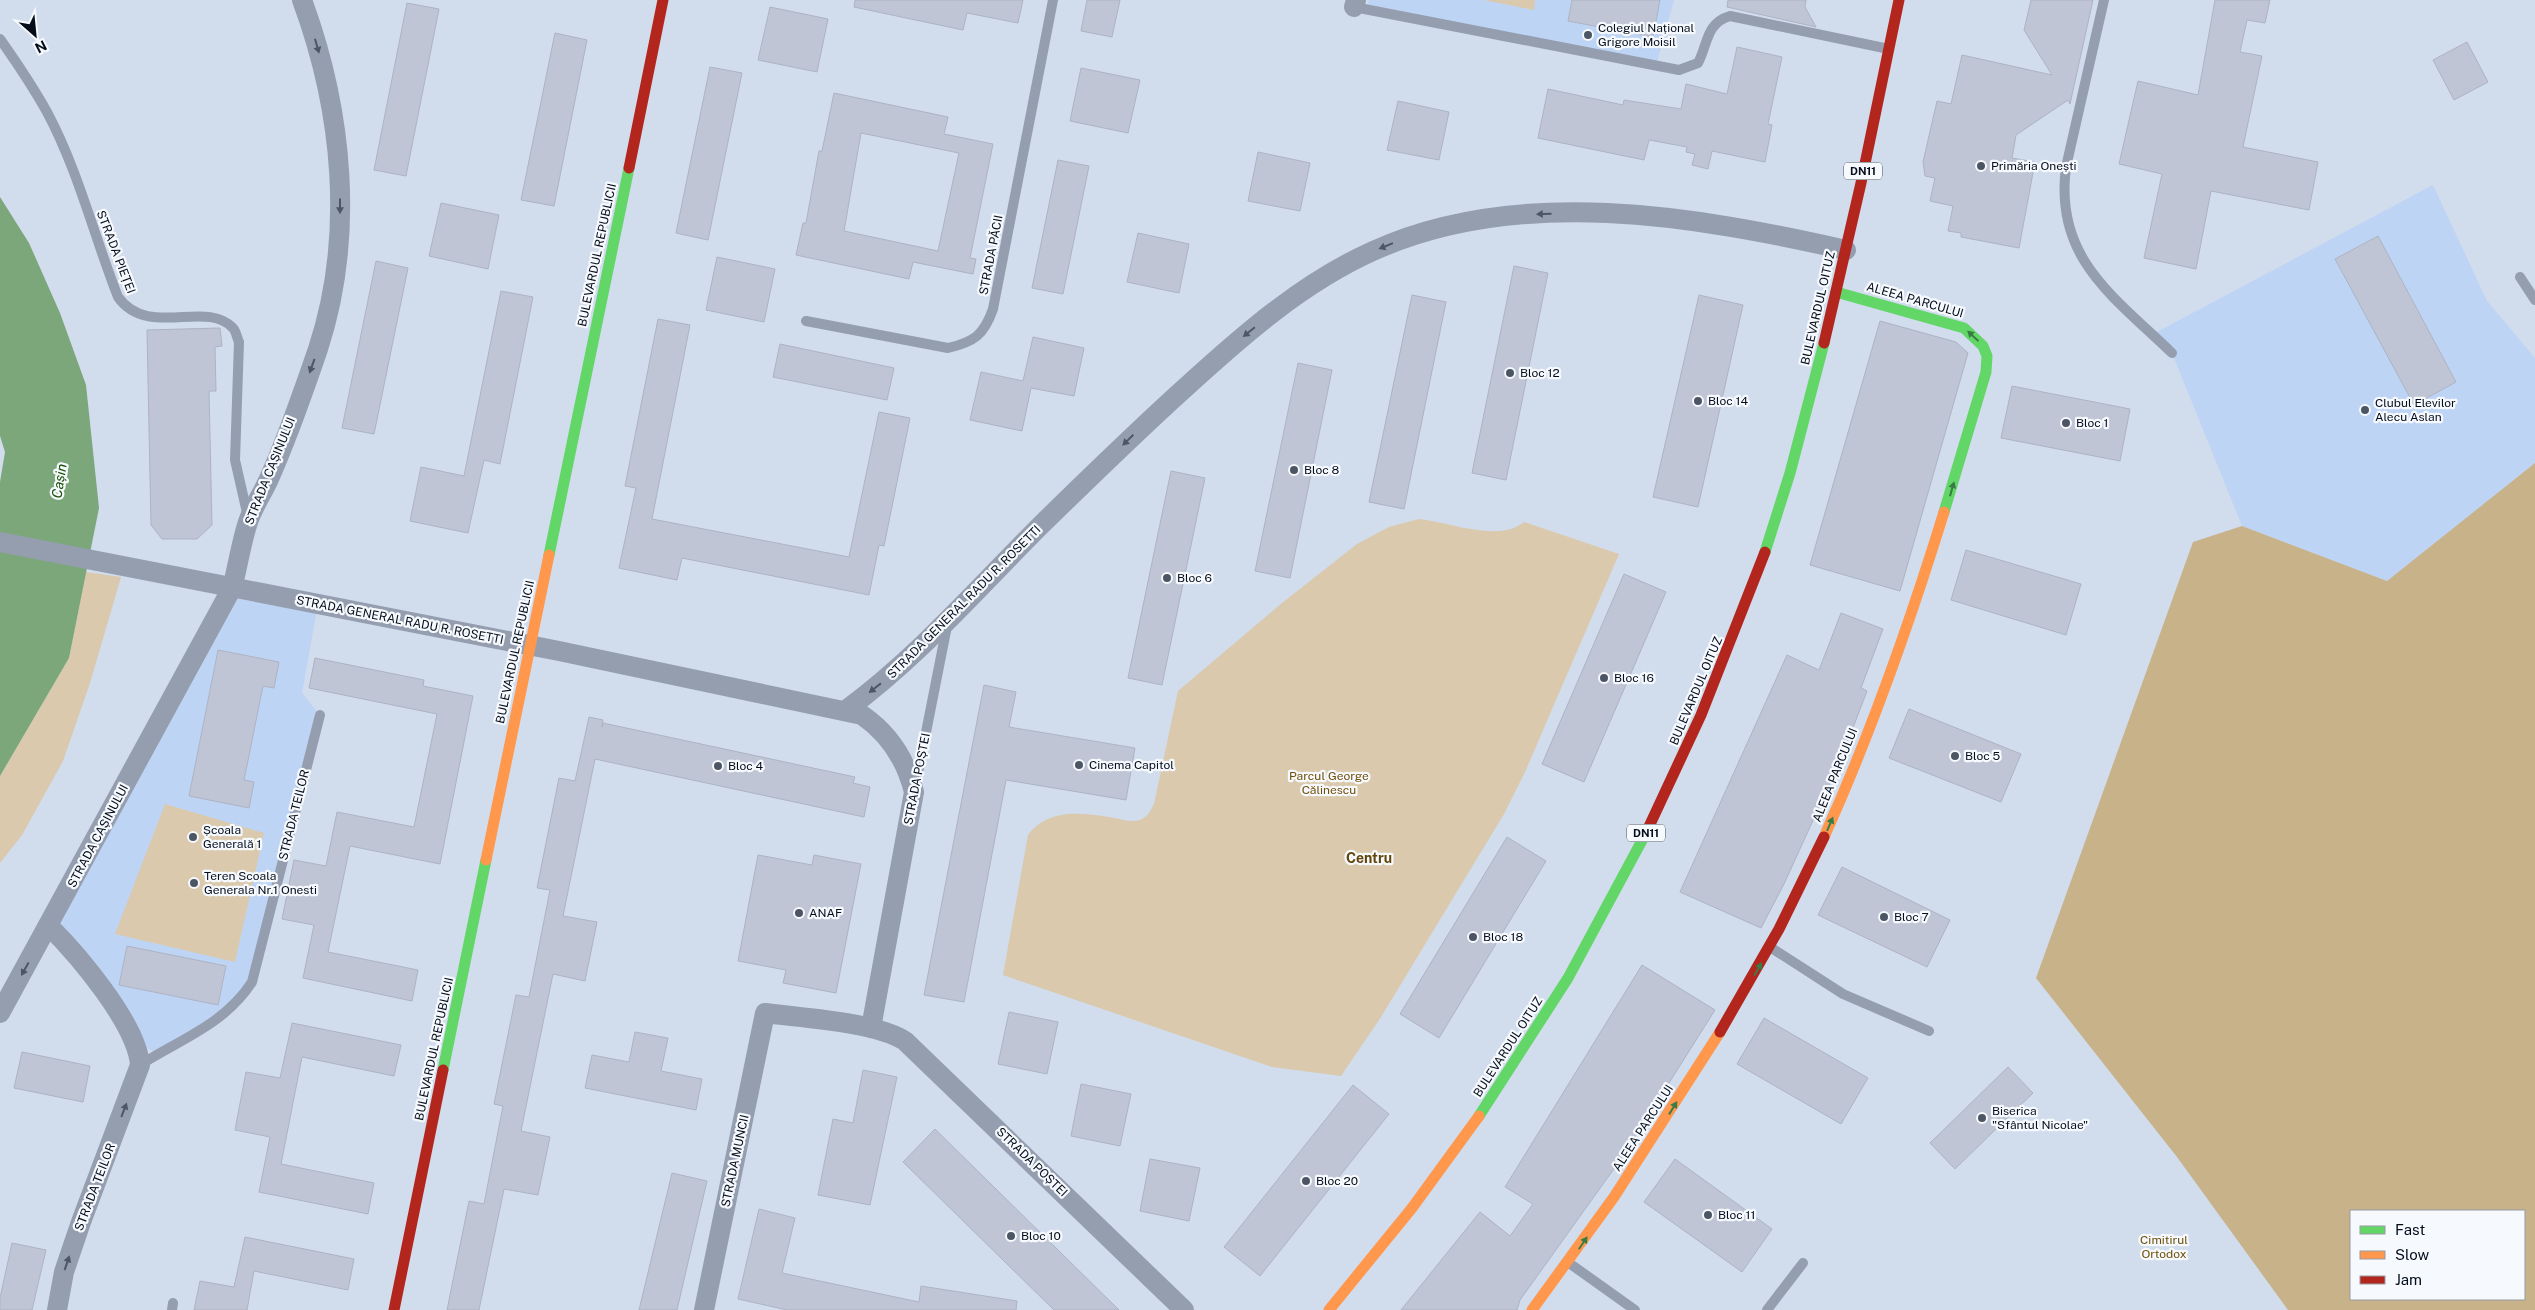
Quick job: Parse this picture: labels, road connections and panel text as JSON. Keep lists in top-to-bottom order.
{
  "streets": {
    "street": [
      "DN11",
      "BULEVARDUL REPUBLICII",
      "ALEEA PARCULUI",
      "BULEVARDUL OITUZ",
      "STRADA CAȘINULUI",
      "STRADA GENERAL RADU R. ROSETTI",
      "STRADA POȘTEI",
      "STRADA TEILOR",
      "STRADA MUNCII"
    ],
    "lane": ["STRADA PIEȚEI", "STRADA PĂCII"]
  },
  "crossings": [
    ["STRADA PIEȚEI", "STRADA CAȘINULUI"],
    ["BULEVARDUL REPUBLICII", "STRADA GENERAL RADU R. ROSETTI"],
    ["ALEEA PARCULUI", "BULEVARDUL OITUZ"],
    ["BULEVARDUL OITUZ", "STRADA GENERAL RADU R. ROSETTI"],
    ["STRADA CAȘINULUI", "STRADA GENERAL RADU R. ROSETTI"],
    ["STRADA GENERAL RADU R. ROSETTI", "STRADA POȘTEI"],
    ["STRADA POȘTEI", "STRADA MUNCII"]
  ],
  "one_way": [
    "ALEEA PARCULUI",
    "STRADA CAȘINULUI",
    "STRADA GENERAL RADU R. ROSETTI",
    "STRADA TEILOR"
  ],
  "districts": ["Centru"],
  "water": ["Cașin"],
  "parks": ["Parcul George Călinescu", "Cimitirul Ortodox"],
  "places": [
    "Colegiul Național Grigore Moisil",
    "Primăria Onești",
    "Bloc 12",
    "Bloc 14",
    "Clubul Elevilor Alecu Aslan",
    "Bloc 1",
    "Bloc 8",
    "Bloc 6",
    "Bloc 16",
    "Bloc 5",
    "Cinema Capitol",
    "Bloc 4",
    "Școala Generală 1",
    "Teren Scoala Generala Nr.1 Onesti",
    "ANAF",
    "Bloc 7",
    "Bloc 18",
    "Biserica \"Sfântul Nicolae\"",
    "Bloc 20",
    "Bloc 11",
    "Bloc 10"
  ],
  "legend": ["Fast", "Slow", "Jam"],
  "north": "bottom right"
}
